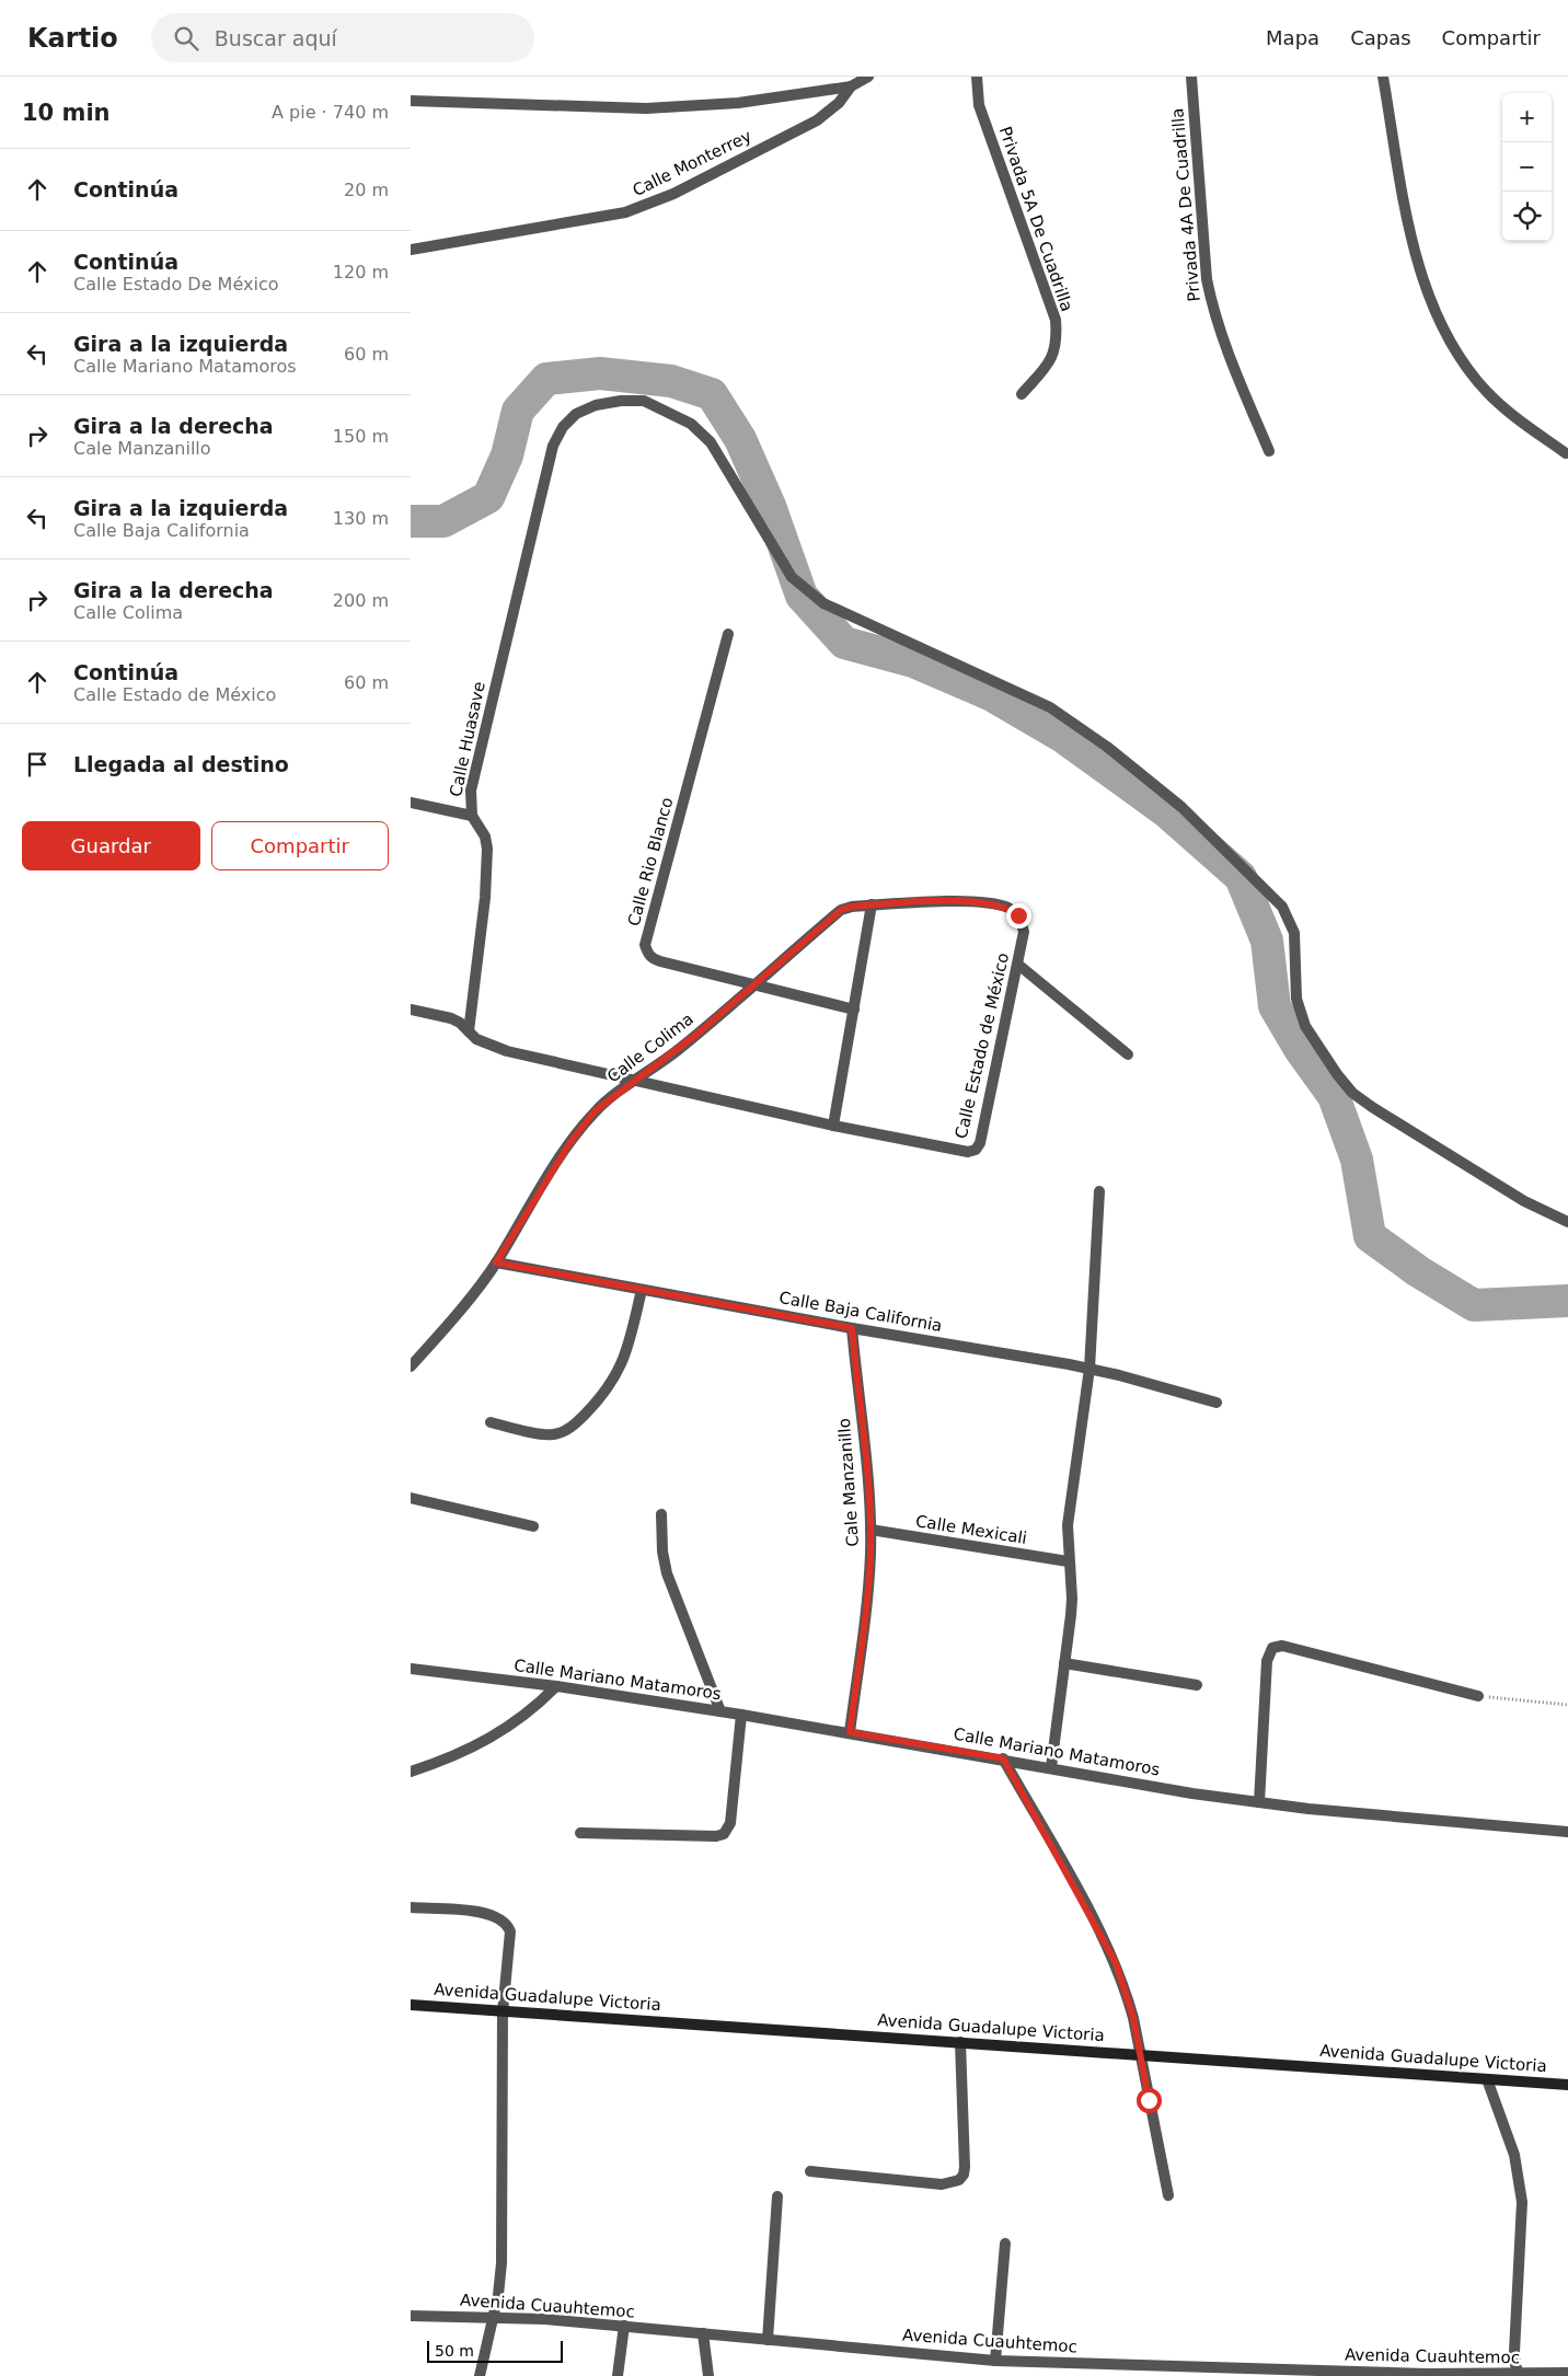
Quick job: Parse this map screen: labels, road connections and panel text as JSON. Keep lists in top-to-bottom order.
{
  "streets": {
    "main road": ["Avenida Guadalupe Victoria"],
    "street": [
      "Calle Monterrey",
      "Privada 4A De Cuadrilla",
      "Privada 5A De Cuadrilla",
      "Calle Huasave",
      "Calle Rio Blanco",
      "Calle Estado de México",
      "Calle Colima",
      "Calle Baja California",
      "Cale Manzanillo",
      "Calle Mexicali",
      "Calle Mariano Matamoros",
      "Avenida Cuauhtemoc"
    ]
  },
  "crossings": [
    ["Calle Rio Blanco", "Calle Colima"],
    ["Calle Estado de México", "Calle Colima"],
    ["Calle Colima", "Calle Baja California"],
    ["Calle Baja California", "Cale Manzanillo"],
    ["Cale Manzanillo", "Calle Mexicali"],
    ["Cale Manzanillo", "Calle Mariano Matamoros"]
  ],
  "scale_bar": "50 m",
  "page": {
    "header": "Kartio",
    "search": "Buscar aquí",
    "nav": ["Mapa", "Capas", "Compartir"],
    "heading": ["10 min", "A pie · 740 m"],
    "map_buttons": ["+", "−"],
    "list": [
      ["Continúa", "20 m"],
      ["Continúa", "Calle Estado De México", "120 m"],
      ["Gira a la izquierda", "Calle Mariano Matamoros", "60 m"],
      ["Gira a la derecha", "Cale Manzanillo", "150 m"],
      ["Gira a la izquierda", "Calle Baja California", "130 m"],
      ["Gira a la derecha", "Calle Colima", "200 m"],
      ["Continúa", "Calle Estado de México", "60 m"],
      "Llegada al destino"
    ],
    "buttons": ["Guardar", "Compartir"],
    "scale": "50 m"
  }
}
